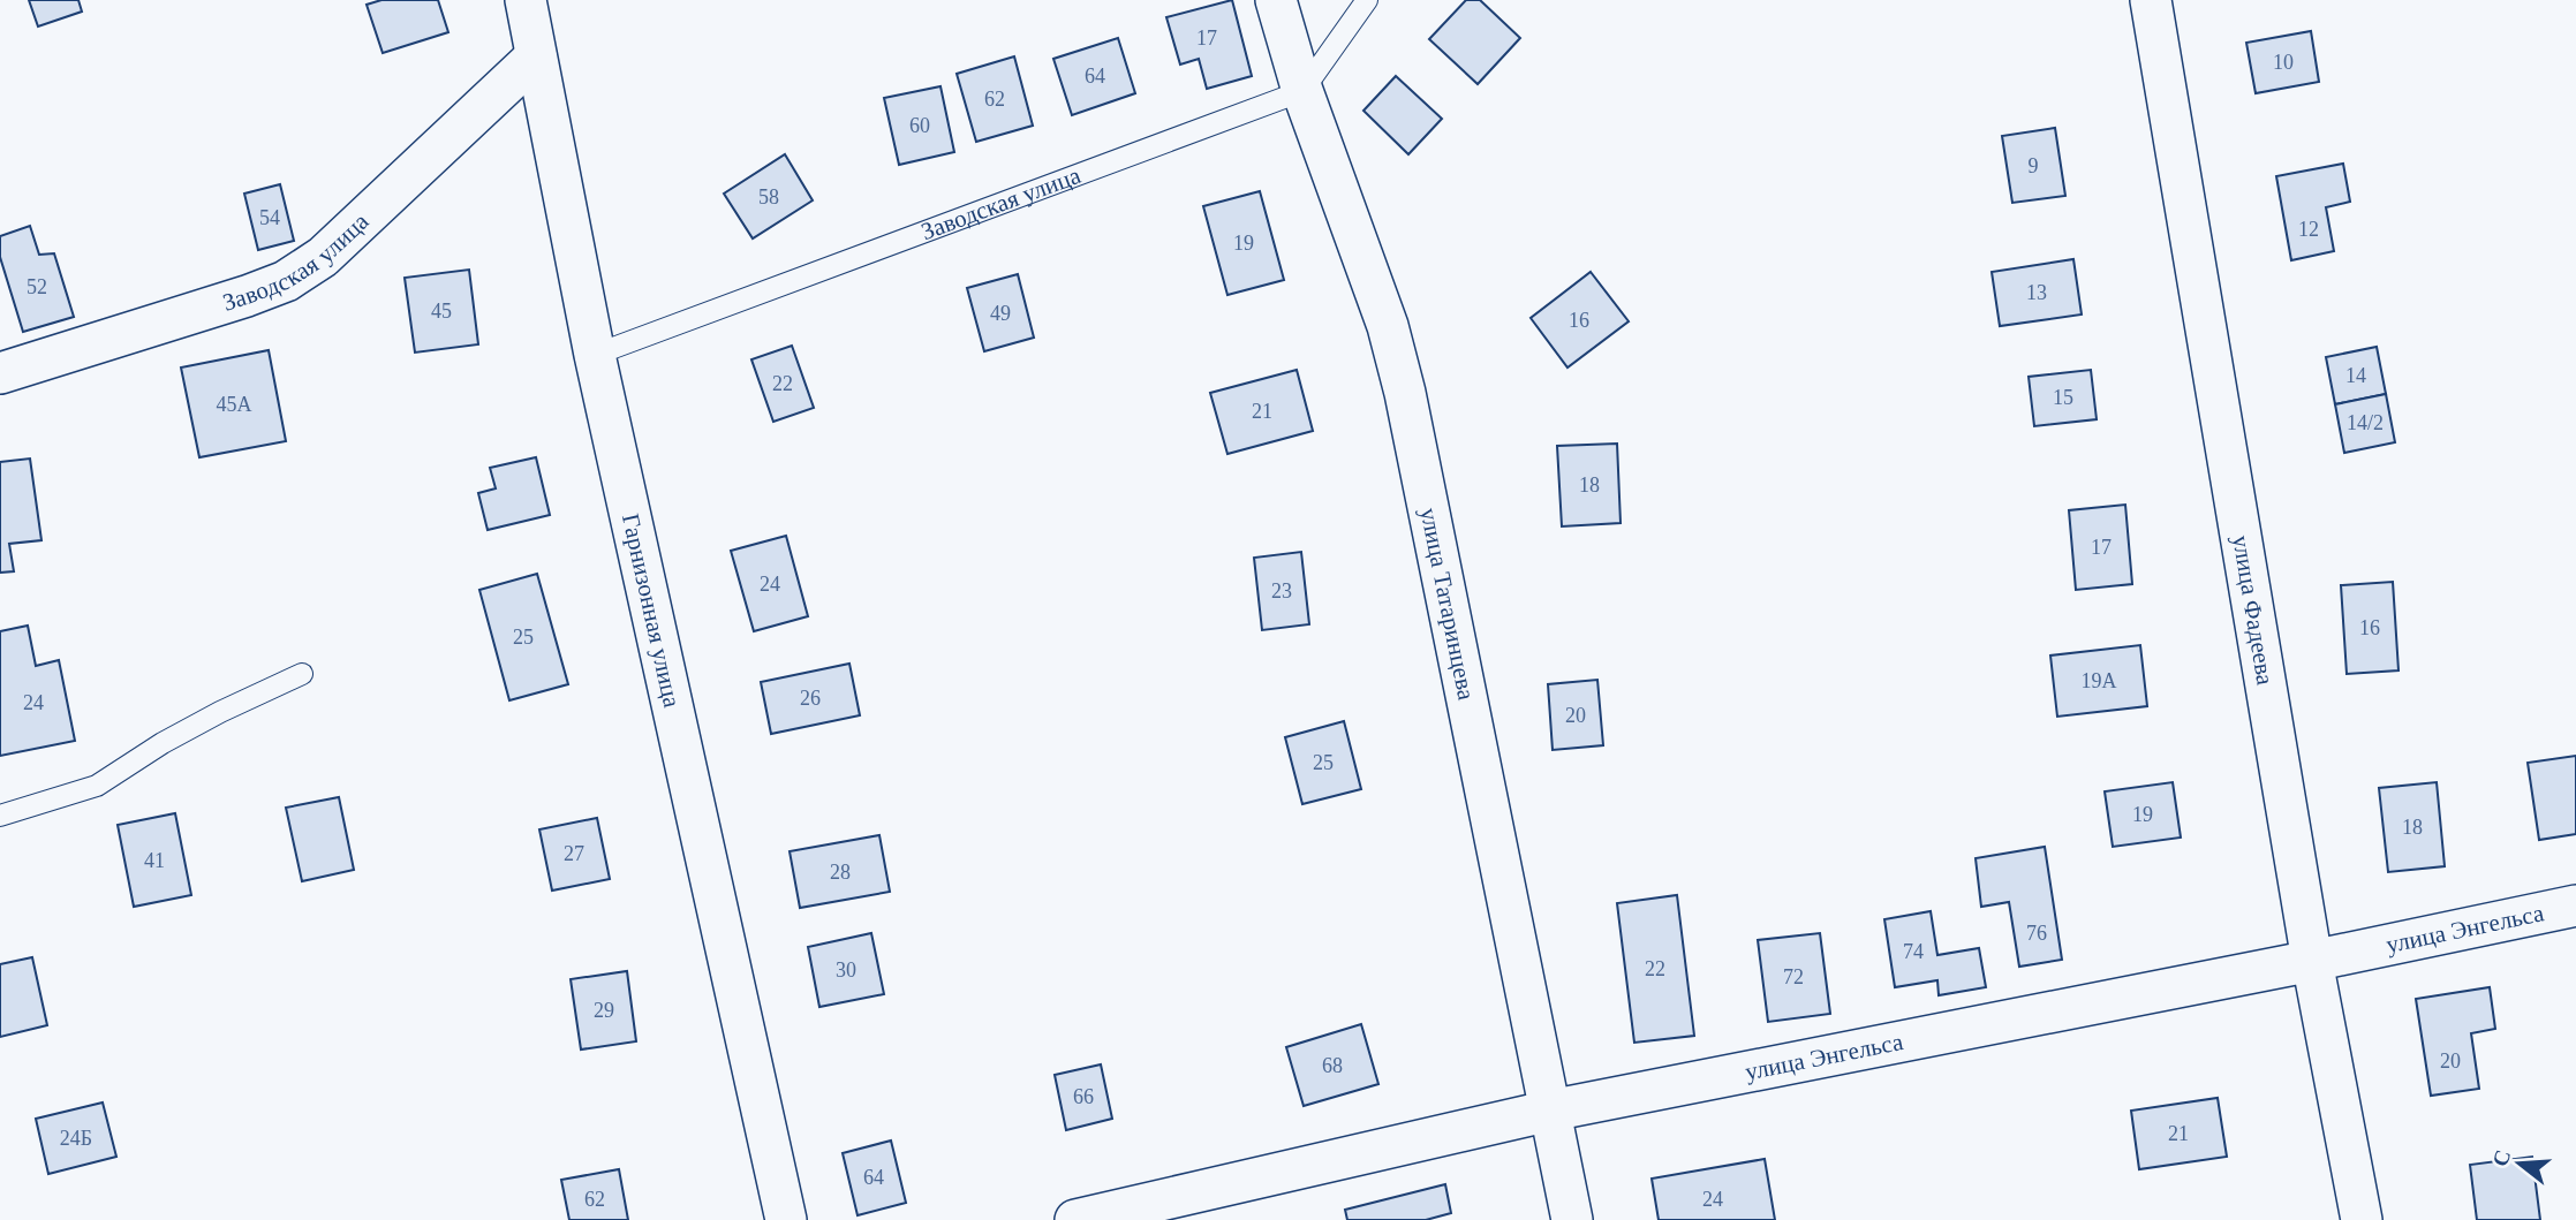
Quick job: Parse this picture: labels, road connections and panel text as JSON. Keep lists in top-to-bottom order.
{
  "streets": {
    "street": [
      "Заводская улица",
      "улица Татаринцева",
      "Гарнизонная улица",
      "улица Фадеева",
      "улица Энгельса"
    ]
  },
  "crossings": [
    ["Заводская улица", "улица Татаринцева"],
    ["Заводская улица", "Гарнизонная улица"],
    ["улица Татаринцева", "улица Энгельса"],
    ["улица Фадеева", "улица Энгельса"]
  ],
  "house_numbers": [
    "17",
    "10",
    "64",
    "62",
    "60",
    "9",
    "58",
    "54",
    "12",
    "19",
    "52",
    "13",
    "45",
    "49",
    "16",
    "14",
    "22",
    "15",
    "45А",
    "21",
    "14/2",
    "18",
    "17",
    "24",
    "23",
    "16",
    "25",
    "19А",
    "26",
    "24",
    "20",
    "25",
    "19",
    "18",
    "27",
    "41",
    "28",
    "76",
    "74",
    "22",
    "30",
    "72",
    "29",
    "20",
    "68",
    "66",
    "21",
    "24Б",
    "64",
    "62",
    "24"
  ],
  "north": "left"
}
